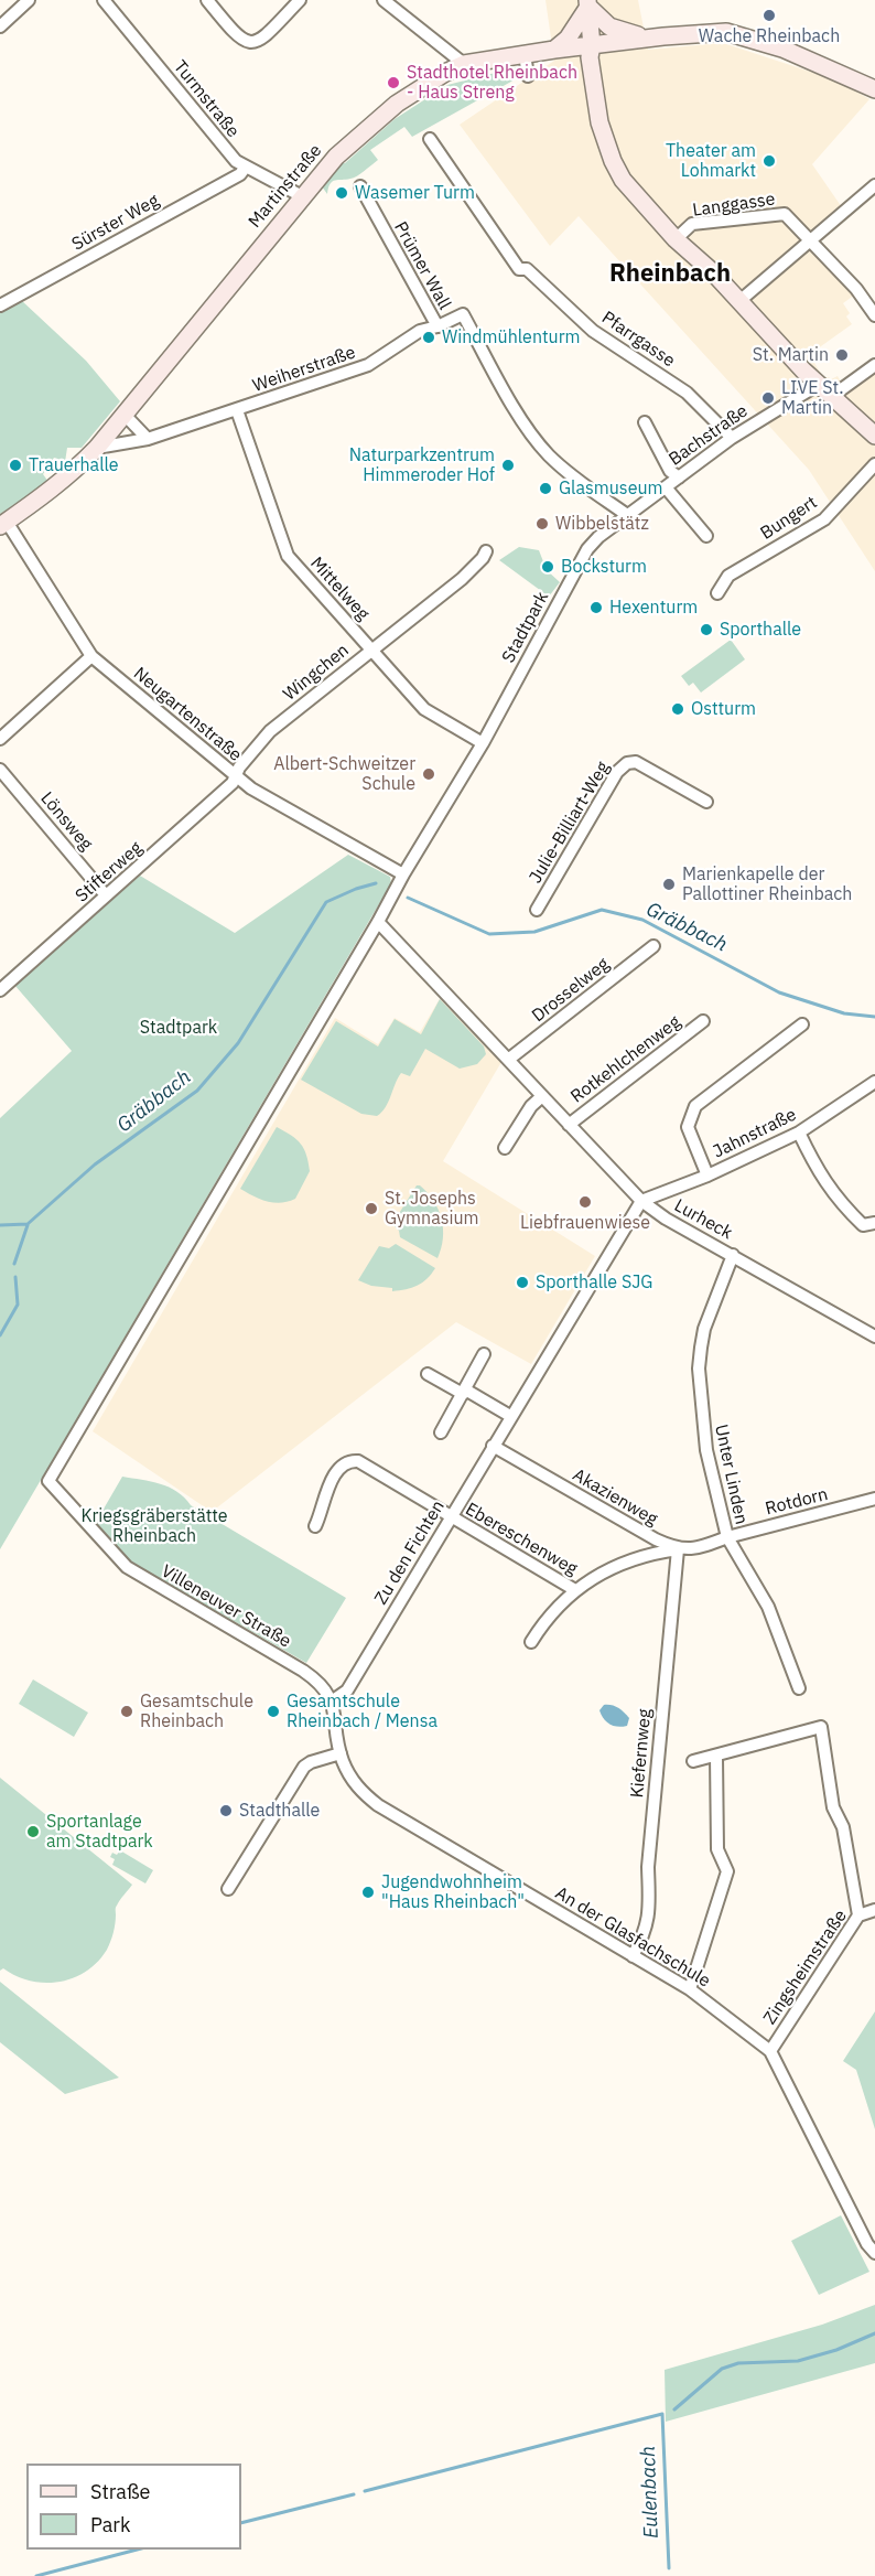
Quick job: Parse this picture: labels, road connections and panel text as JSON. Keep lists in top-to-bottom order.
{
  "streets": {
    "main road": ["Martinstraße"],
    "street": [
      "Turmstraße",
      "Langgasse",
      "Sürster Weg",
      "Prümer Wall",
      "Pfarrgasse",
      "Weiherstraße",
      "Bachstraße",
      "Bungert",
      "Mittelweg",
      "Stadtpark",
      "Wingchen",
      "Neugartenstraße",
      "Lönsweg",
      "Julie-Billiart-Weg",
      "Stifterweg",
      "Drosselweg",
      "Rotkehlchenweg",
      "Jahnstraße",
      "Lurheck",
      "Unter Linden",
      "Akazienweg",
      "Rotdorn",
      "Ebereschenweg",
      "Zu den Fichten",
      "Villeneuver Straße",
      "Kiefernweg",
      "An der Glasfachschule",
      "Zingsheimstraße"
    ]
  },
  "crossings": [
    ["Turmstraße", "Martinstraße"],
    ["Turmstraße", "Sürster Weg"],
    ["Martinstraße", "Weiherstraße"],
    ["Martinstraße", "Neugartenstraße"],
    ["Prümer Wall", "Weiherstraße"],
    ["Pfarrgasse", "Bachstraße"],
    ["Weiherstraße", "Bachstraße"],
    ["Weiherstraße", "Mittelweg"],
    ["Bachstraße", "Stadtpark"],
    ["Mittelweg", "Stadtpark"],
    ["Mittelweg", "Wingchen"],
    ["Stadtpark", "Neugartenstraße"],
    ["Stadtpark", "Lurheck"],
    ["Stadtpark", "Villeneuver Straße"],
    ["Wingchen", "Neugartenstraße"],
    ["Wingchen", "Stifterweg"],
    ["Neugartenstraße", "Stifterweg"],
    ["Lönsweg", "Stifterweg"],
    ["Drosselweg", "Lurheck"],
    ["Rotkehlchenweg", "Lurheck"],
    ["Jahnstraße", "Lurheck"],
    ["Jahnstraße", "Zu den Fichten"],
    ["Lurheck", "Unter Linden"],
    ["Lurheck", "Zu den Fichten"],
    ["Unter Linden", "Rotdorn"],
    ["Akazienweg", "Zu den Fichten"],
    ["Akazienweg", "Kiefernweg"],
    ["Ebereschenweg", "Zu den Fichten"],
    ["Zu den Fichten", "Villeneuver Straße"],
    ["Zu den Fichten", "An der Glasfachschule"],
    ["Villeneuver Straße", "An der Glasfachschule"],
    ["Kiefernweg", "An der Glasfachschule"],
    ["An der Glasfachschule", "Zingsheimstraße"]
  ],
  "districts": ["Rheinbach"],
  "water": ["Gräbbach", "Eulenbach"],
  "parks": ["Stadtpark", "Kriegsgräberstätte Rheinbach"],
  "places": [
    "Wache Rheinbach",
    "Stadthotel Rheinbach - Haus Streng",
    "Theater am Lohmarkt",
    "Wasemer Turm",
    "Windmühlenturm",
    "St. Martin",
    "LIVE St. Martin",
    "Trauerhalle",
    "Naturparkzentrum Himmeroder Hof",
    "Glasmuseum",
    "Wibbelstätz",
    "Bocksturm",
    "Hexenturm",
    "Sporthalle",
    "Ostturm",
    "Albert-Schweitzer Schule",
    "Marienkapelle der Pallottiner Rheinbach",
    "Liebfrauenwiese",
    "St. Josephs Gymnasium",
    "Sporthalle SJG",
    "Gesamtschule Rheinbach",
    "Gesamtschule Rheinbach / Mensa",
    "Stadthalle",
    "Sportanlage am Stadtpark",
    "Jugendwohnheim \"Haus Rheinbach\""
  ],
  "legend": ["Straße", "Park"]
}
